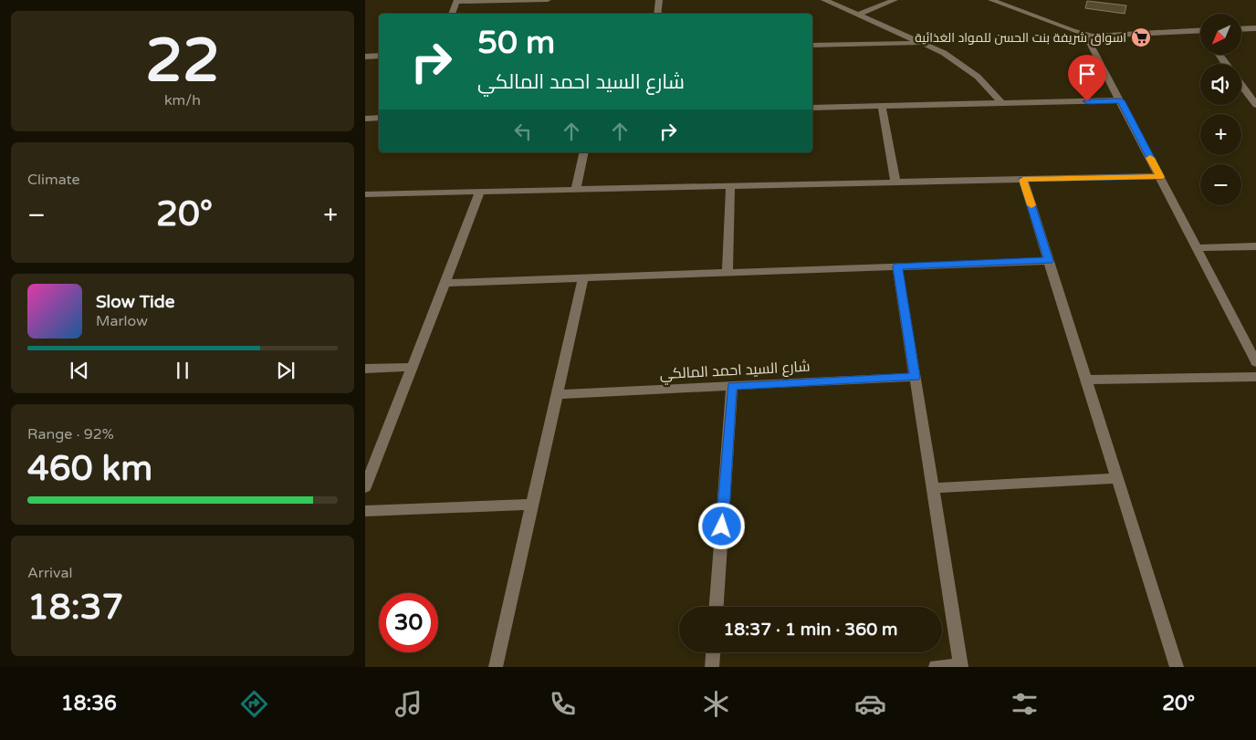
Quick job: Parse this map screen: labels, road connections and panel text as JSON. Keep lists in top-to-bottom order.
{
  "streets": {
    "street": ["شارع السيد احمد المالكي"]
  },
  "places": {
    "supermarket": ["اسواق شريفة بنت الحسن للمواد الغذائية"]
  },
  "north": "bottom left",
  "page": {
    "tile": [
      ["22", "km/h"],
      "Climate",
      ["Range · 92%", "460 km"],
      ["Arrival", "18:37"]
    ],
    "map_buttons": ["+", "−"],
    "turn": ["50 m", "شارع السيد احمد المالكي"],
    "heat": ["−", "20°", "+"],
    "song": ["Slow Tide", "Marlow"],
    "limit": "30",
    "trip": "18:37 · 1 min · 360 m",
    "tabs": ["18:36", "20°"]
  }
}
